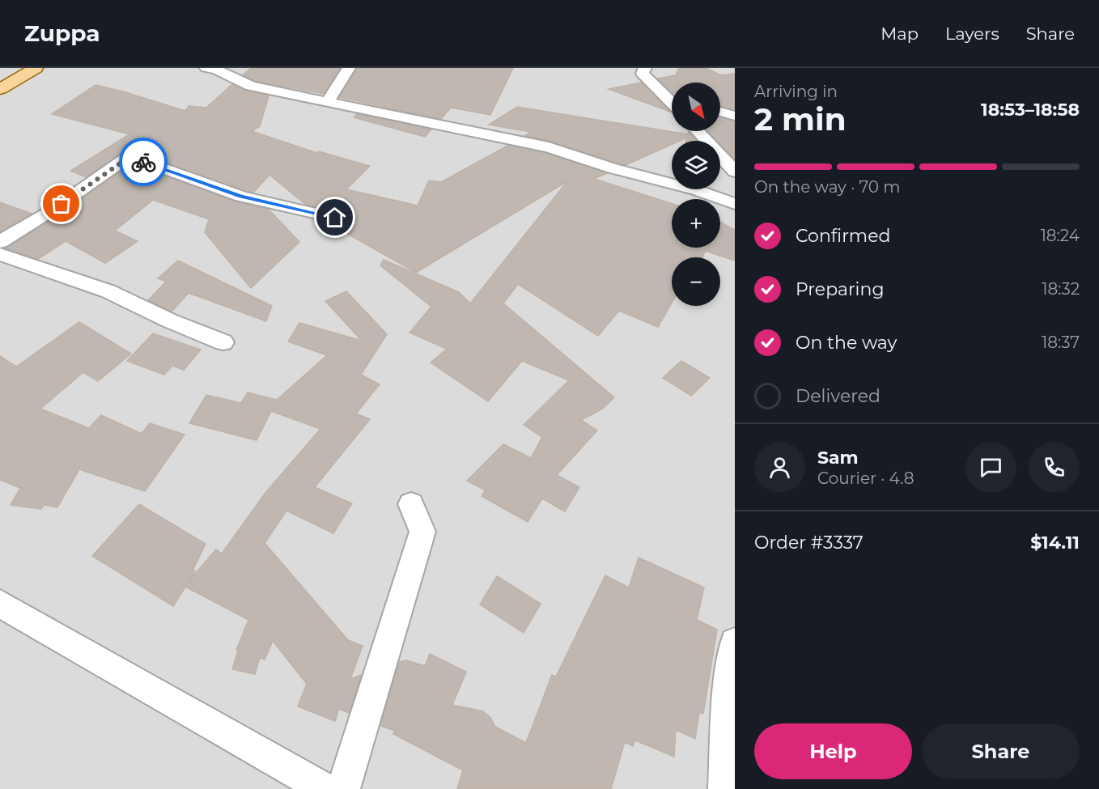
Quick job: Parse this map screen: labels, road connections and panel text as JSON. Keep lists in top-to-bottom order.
{
  "north": "bottom right",
  "page": {
    "header": "Zuppa",
    "nav": ["Map", "Layers", "Share"],
    "heading": ["2 min", "Arriving in", "18:53–18:58"],
    "panel": [
      "Sam",
      "Courier · 4.8",
      "Order #3337",
      "$14.11"
    ],
    "map_buttons": ["+", "−"],
    "bar": "On the way · 70 m",
    "list": [
      ["Confirmed", "18:24"],
      ["Preparing", "18:32"],
      ["On the way", "18:37"],
      "Delivered"
    ],
    "buttons": ["Help", "Share"]
  }
}
